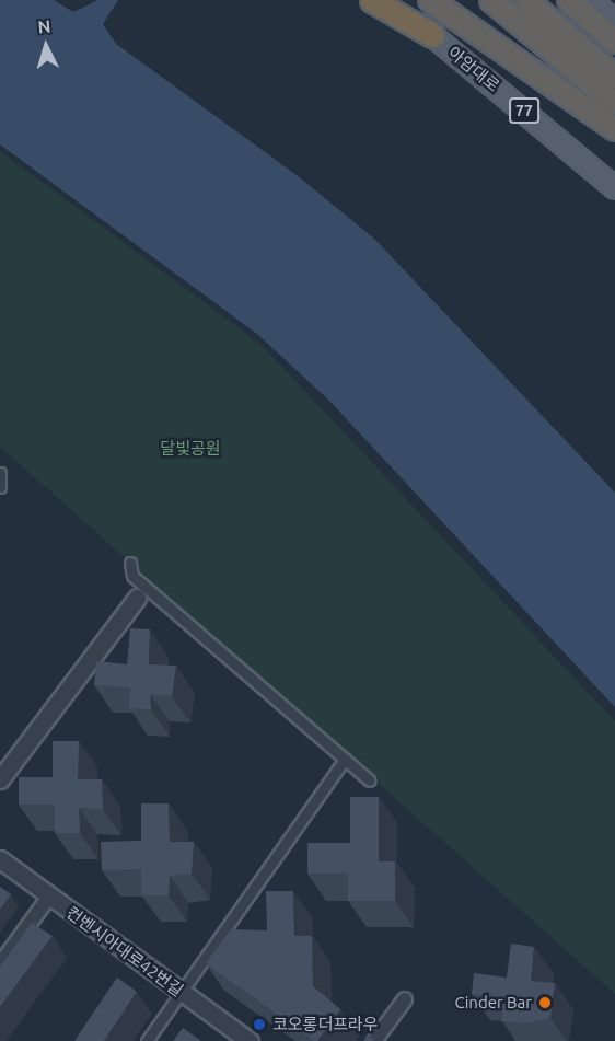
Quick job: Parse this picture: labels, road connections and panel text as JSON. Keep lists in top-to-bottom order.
{
  "streets": {
    "main road": ["아암대로", "77"],
    "street": ["컨벤시아대로42번길"]
  },
  "parks": ["달빛공원"],
  "places": ["Cinder Bar", "코오롱더프라우"],
  "north": "top"
}
